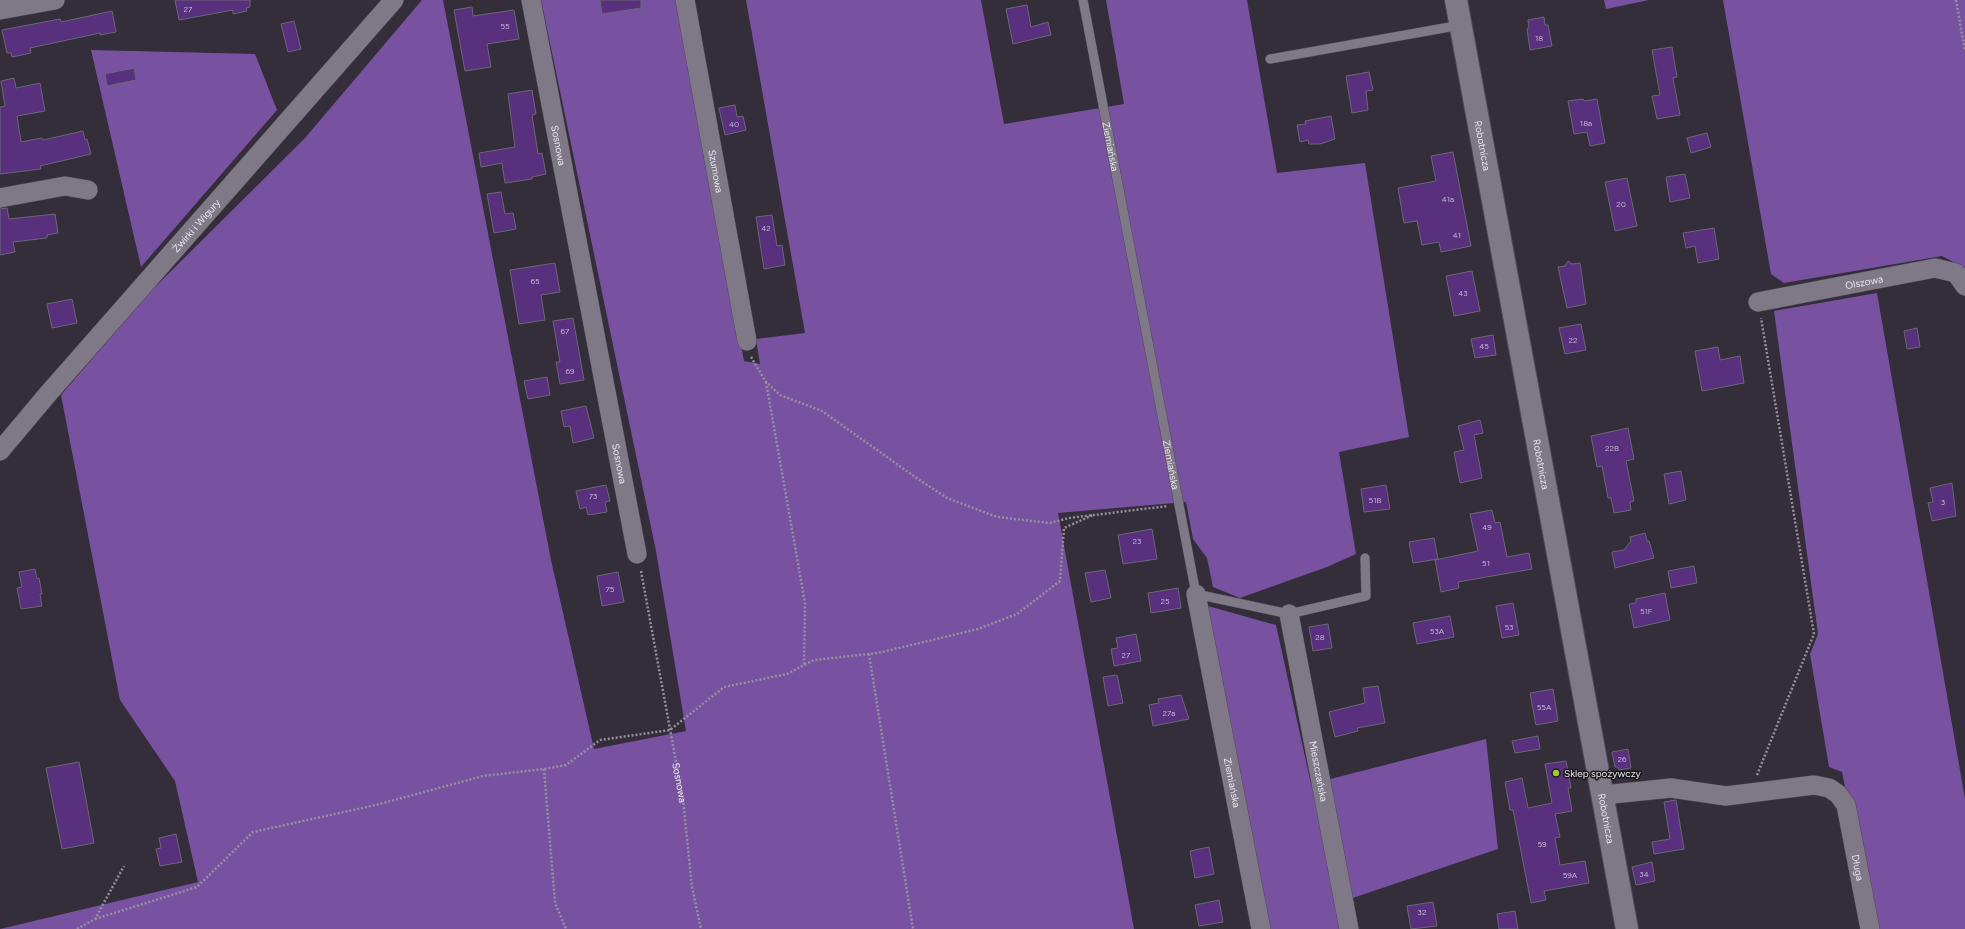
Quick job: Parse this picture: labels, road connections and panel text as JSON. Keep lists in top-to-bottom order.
{
  "streets": {
    "street": [
      "Sosnowa",
      "Ziemiańska",
      "Robotnicza",
      "Szumowa",
      "Żwirki i Wigury",
      "Olszowa",
      "Mieszczańska",
      "Długa"
    ]
  },
  "places": ["Sklep spożywczy"],
  "house_numbers": [
    "27",
    "55",
    "18",
    "18a",
    "40",
    "41a",
    "20",
    "42",
    "41",
    "65",
    "43",
    "67",
    "22",
    "45",
    "69",
    "22B",
    "73",
    "51B",
    "3",
    "49",
    "23",
    "51",
    "75",
    "25",
    "51F",
    "53",
    "53A",
    "28",
    "27",
    "55A",
    "27a",
    "26",
    "59",
    "34",
    "59A",
    "32"
  ]
}
